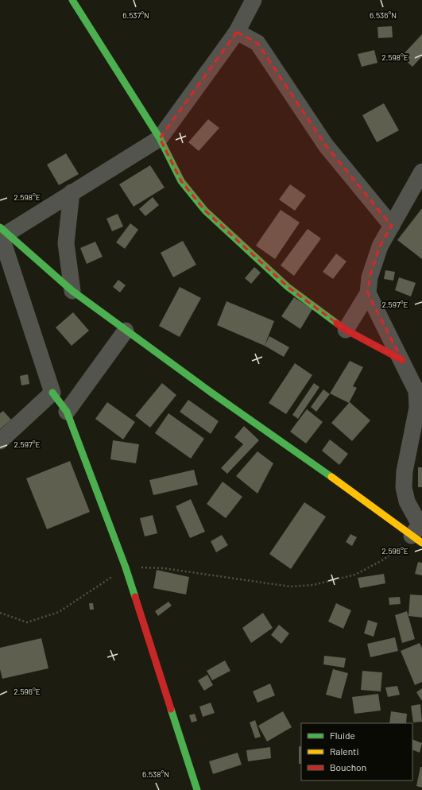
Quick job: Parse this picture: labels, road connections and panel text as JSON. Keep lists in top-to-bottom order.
{
  "legend": ["Fluide", "Ralenti", "Bouchon"],
  "coordinates": [
    "6.537°N",
    "6.536°N",
    "2.598°E",
    "2.597°E",
    "2.596°E",
    "6.538°N"
  ]
}
